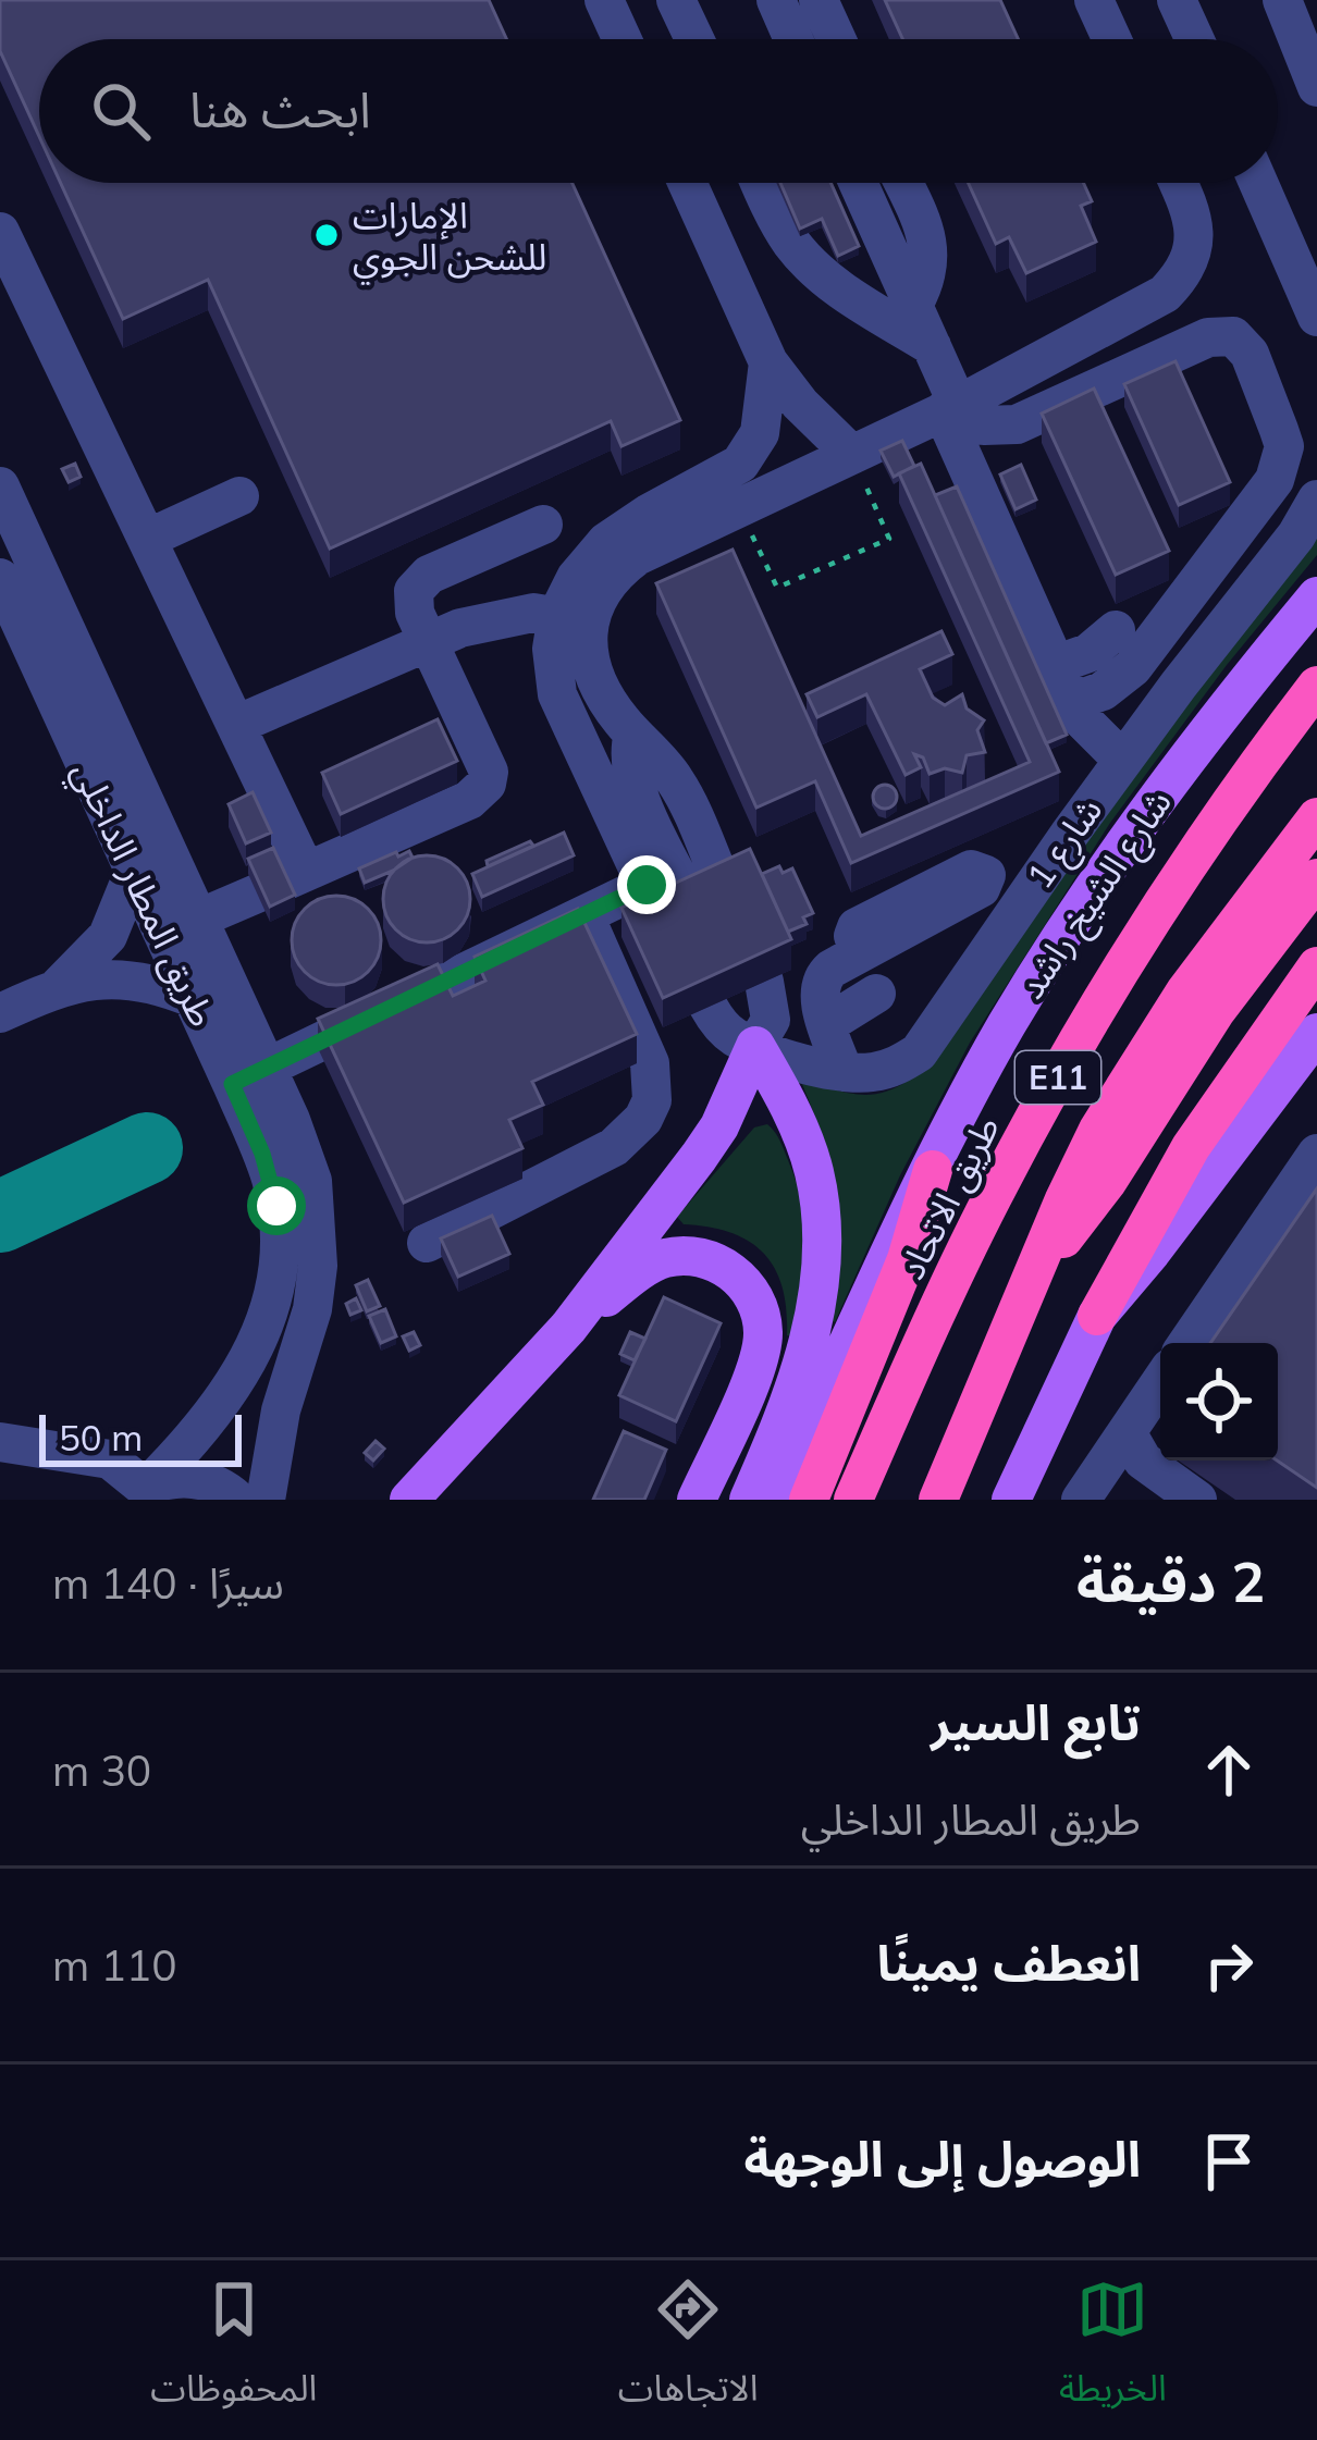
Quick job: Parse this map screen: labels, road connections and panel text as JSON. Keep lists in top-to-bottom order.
{
  "streets": {
    "highway": ["E11", "طريق الاتحاد"],
    "main road": ["شارع الشيخ راشد"],
    "street": ["شارع 1", "طريق المطار الداخلي"]
  },
  "places": ["الإمارات للشحن الجوي"],
  "scale_bar": "50 m",
  "page": {
    "search": "ابحث هنا",
    "scale": "50 m",
    "heading": ["2 دقيقة", "سيرًا · 140 m"],
    "list": [
      ["تابع السير", "طريق المطار الداخلي", "30 m"],
      ["انعطف يمينًا", "110 m"],
      "الوصول إلى الوجهة"
    ],
    "nav": ["الخريطة", "الاتجاهات", "المحفوظات"]
  }
}
